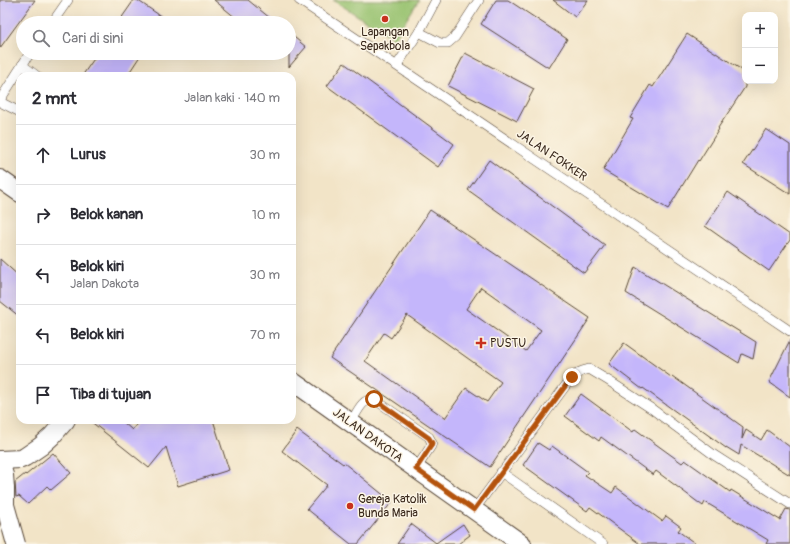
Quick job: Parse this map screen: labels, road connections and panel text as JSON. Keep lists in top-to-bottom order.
{
  "streets": {
    "street": ["JALAN DAKOTA"],
    "lane": ["JALAN FOKKER"]
  },
  "places": {
    "other": ["Lapangan Sepakbola", "Gereja Katolik Bunda Maria"],
    "health": ["PUSTU"]
  },
  "page": {
    "map_buttons": ["+", "−"],
    "search": "Cari di sini",
    "heading": ["2 mnt", "Jalan kaki · 140 m"],
    "list": [
      ["Lurus", "30 m"],
      ["Belok kanan", "10 m"],
      ["Belok kiri", "Jalan Dakota", "30 m"],
      ["Belok kiri", "70 m"],
      "Tiba di tujuan"
    ]
  }
}
